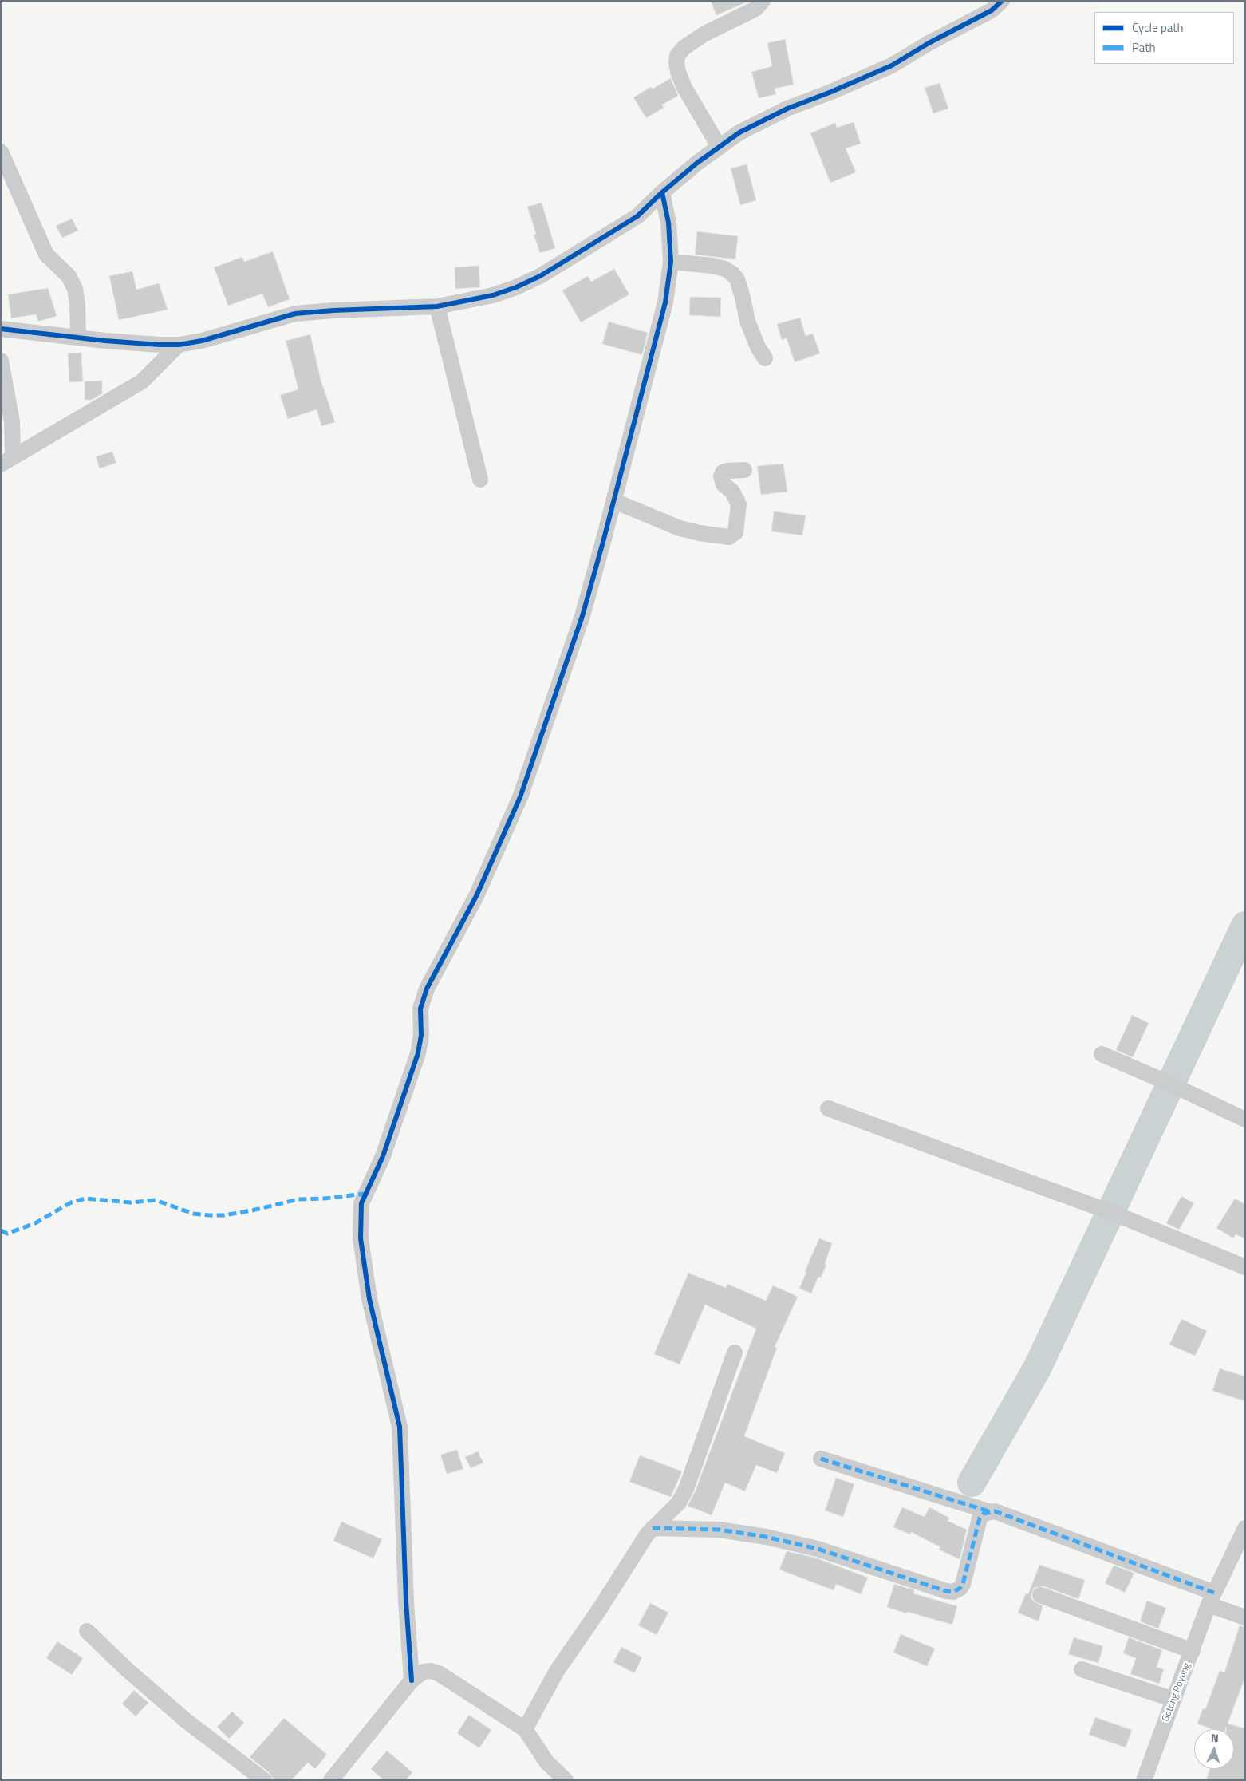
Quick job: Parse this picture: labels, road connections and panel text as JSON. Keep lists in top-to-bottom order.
{
  "streets": {
    "street": ["Gotong Royong"]
  },
  "legend": ["Cycle path", "Path"],
  "north": "top"
}
